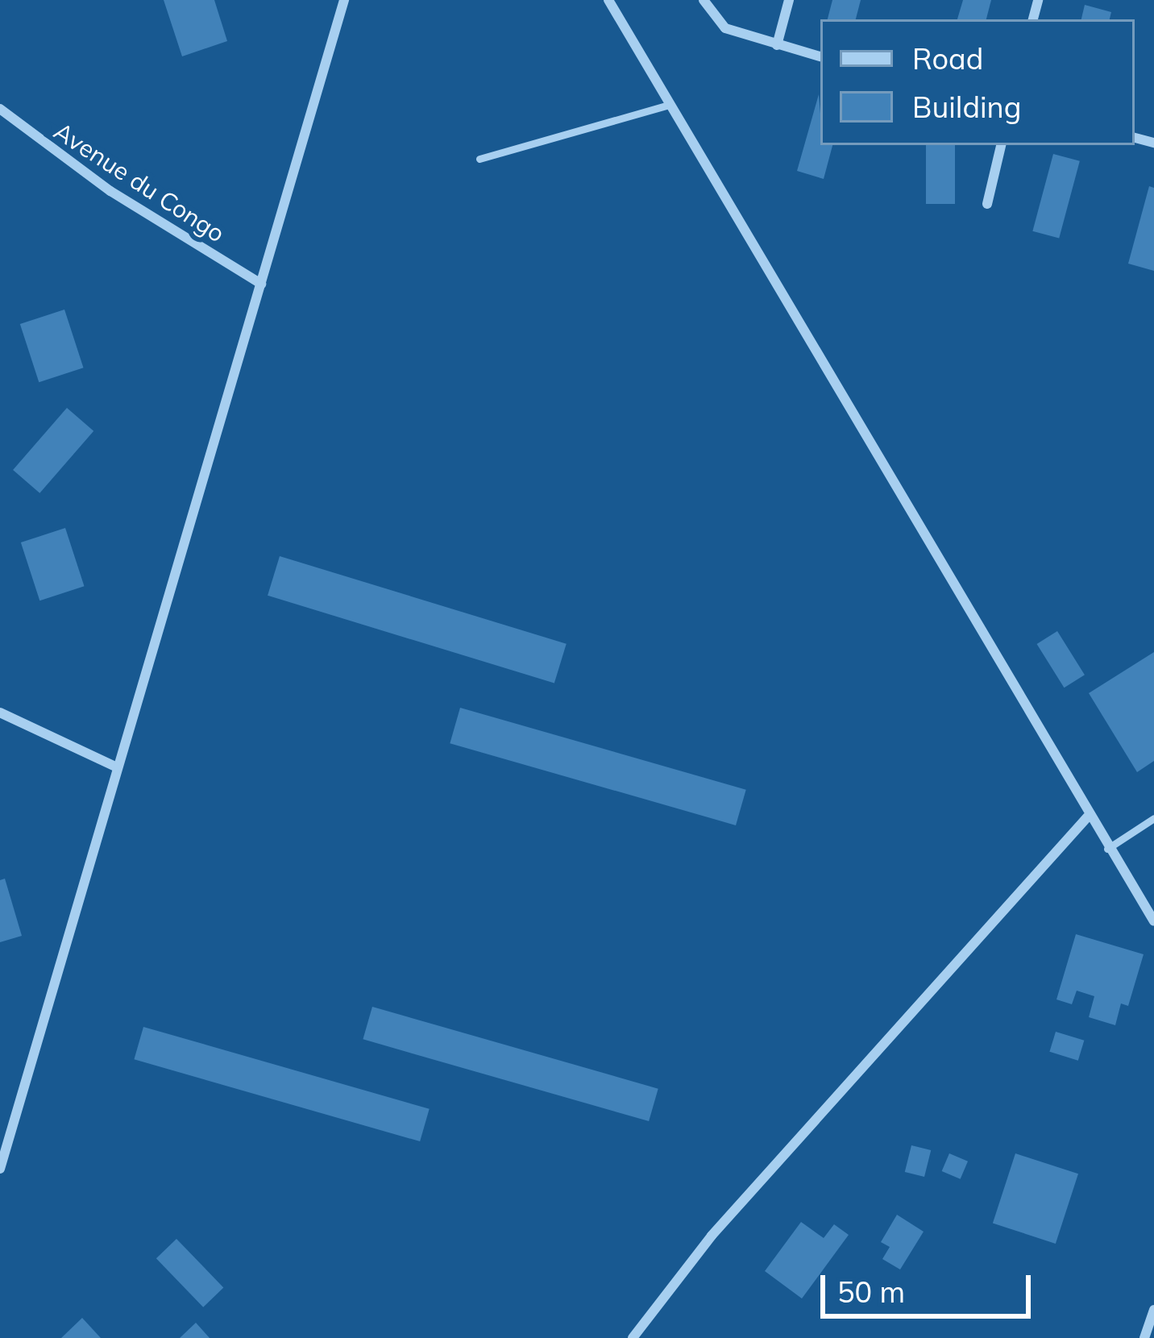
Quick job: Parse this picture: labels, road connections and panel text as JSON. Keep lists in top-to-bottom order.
{
  "streets": {
    "street": ["Avenue du Congo"]
  },
  "legend": ["Road", "Building"],
  "scale_bar": "50 m"
}
